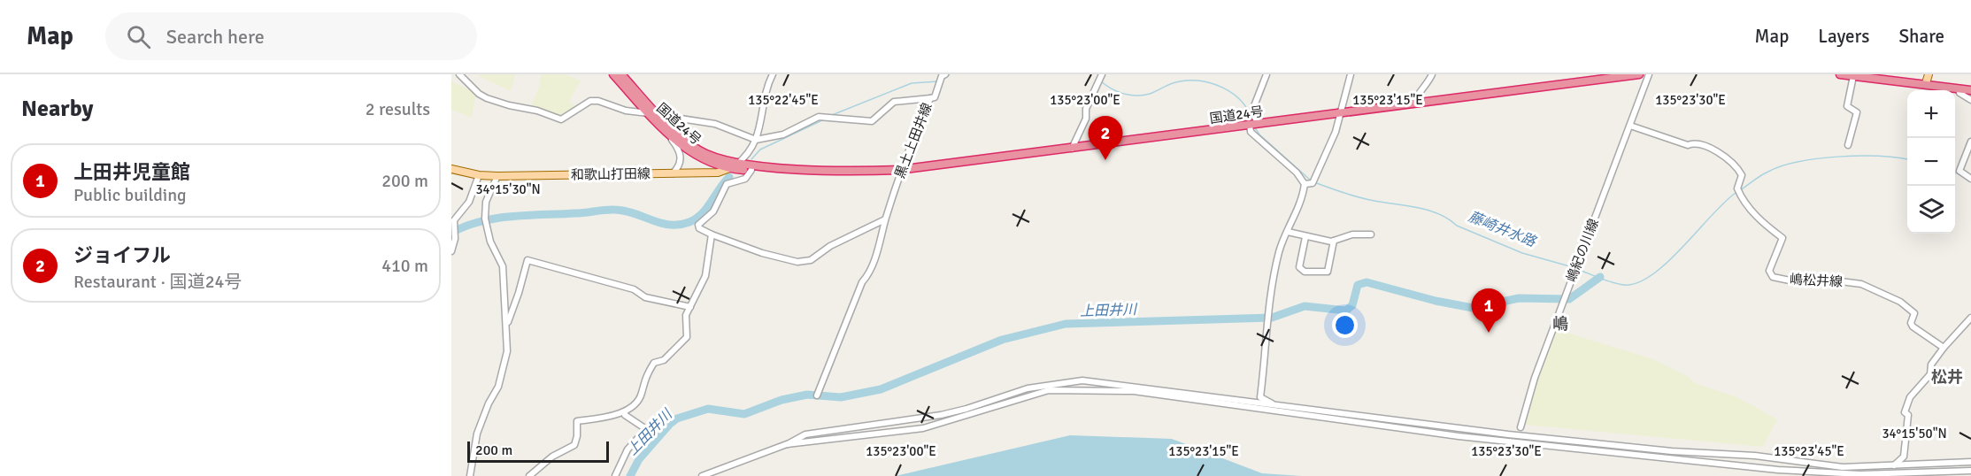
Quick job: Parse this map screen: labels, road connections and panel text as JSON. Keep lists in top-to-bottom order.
{
  "streets": {
    "highway": ["国道24号"],
    "main road": ["和歌山打田線"],
    "street": ["黒土上田井線", "嶋紀の川線", "嶋松井線"]
  },
  "crossings": [
    ["国道24号", "和歌山打田線"],
    ["嶋紀の川線", "嶋松井線"]
  ],
  "districts": ["嶋", "松井"],
  "water": ["藤崎井水路", "上田井川"],
  "scale_bar": "200 m",
  "page": {
    "header": "Map",
    "search": "Search here",
    "nav": ["Map", "Layers", "Share"],
    "heading": ["Nearby", "2 results"],
    "map_buttons": ["+", "−"],
    "pins": ["2", "1"],
    "list": [
      {
        "mark": "1",
        "name": "上田井児童館",
        "note": "Public building",
        "value": "200 m"
      },
      {
        "mark": "2",
        "name": "ジョイフル",
        "note": "Restaurant · 国道24号",
        "value": "410 m"
      }
    ],
    "scale": "200 m"
  },
  "coordinates": [
    "135°22'45\"E",
    "135°23'00\"E",
    "135°23'15\"E",
    "135°23'30\"E",
    "34°15'30\"N",
    "34°15'50\"N",
    "135°23'45\"E"
  ]
}
